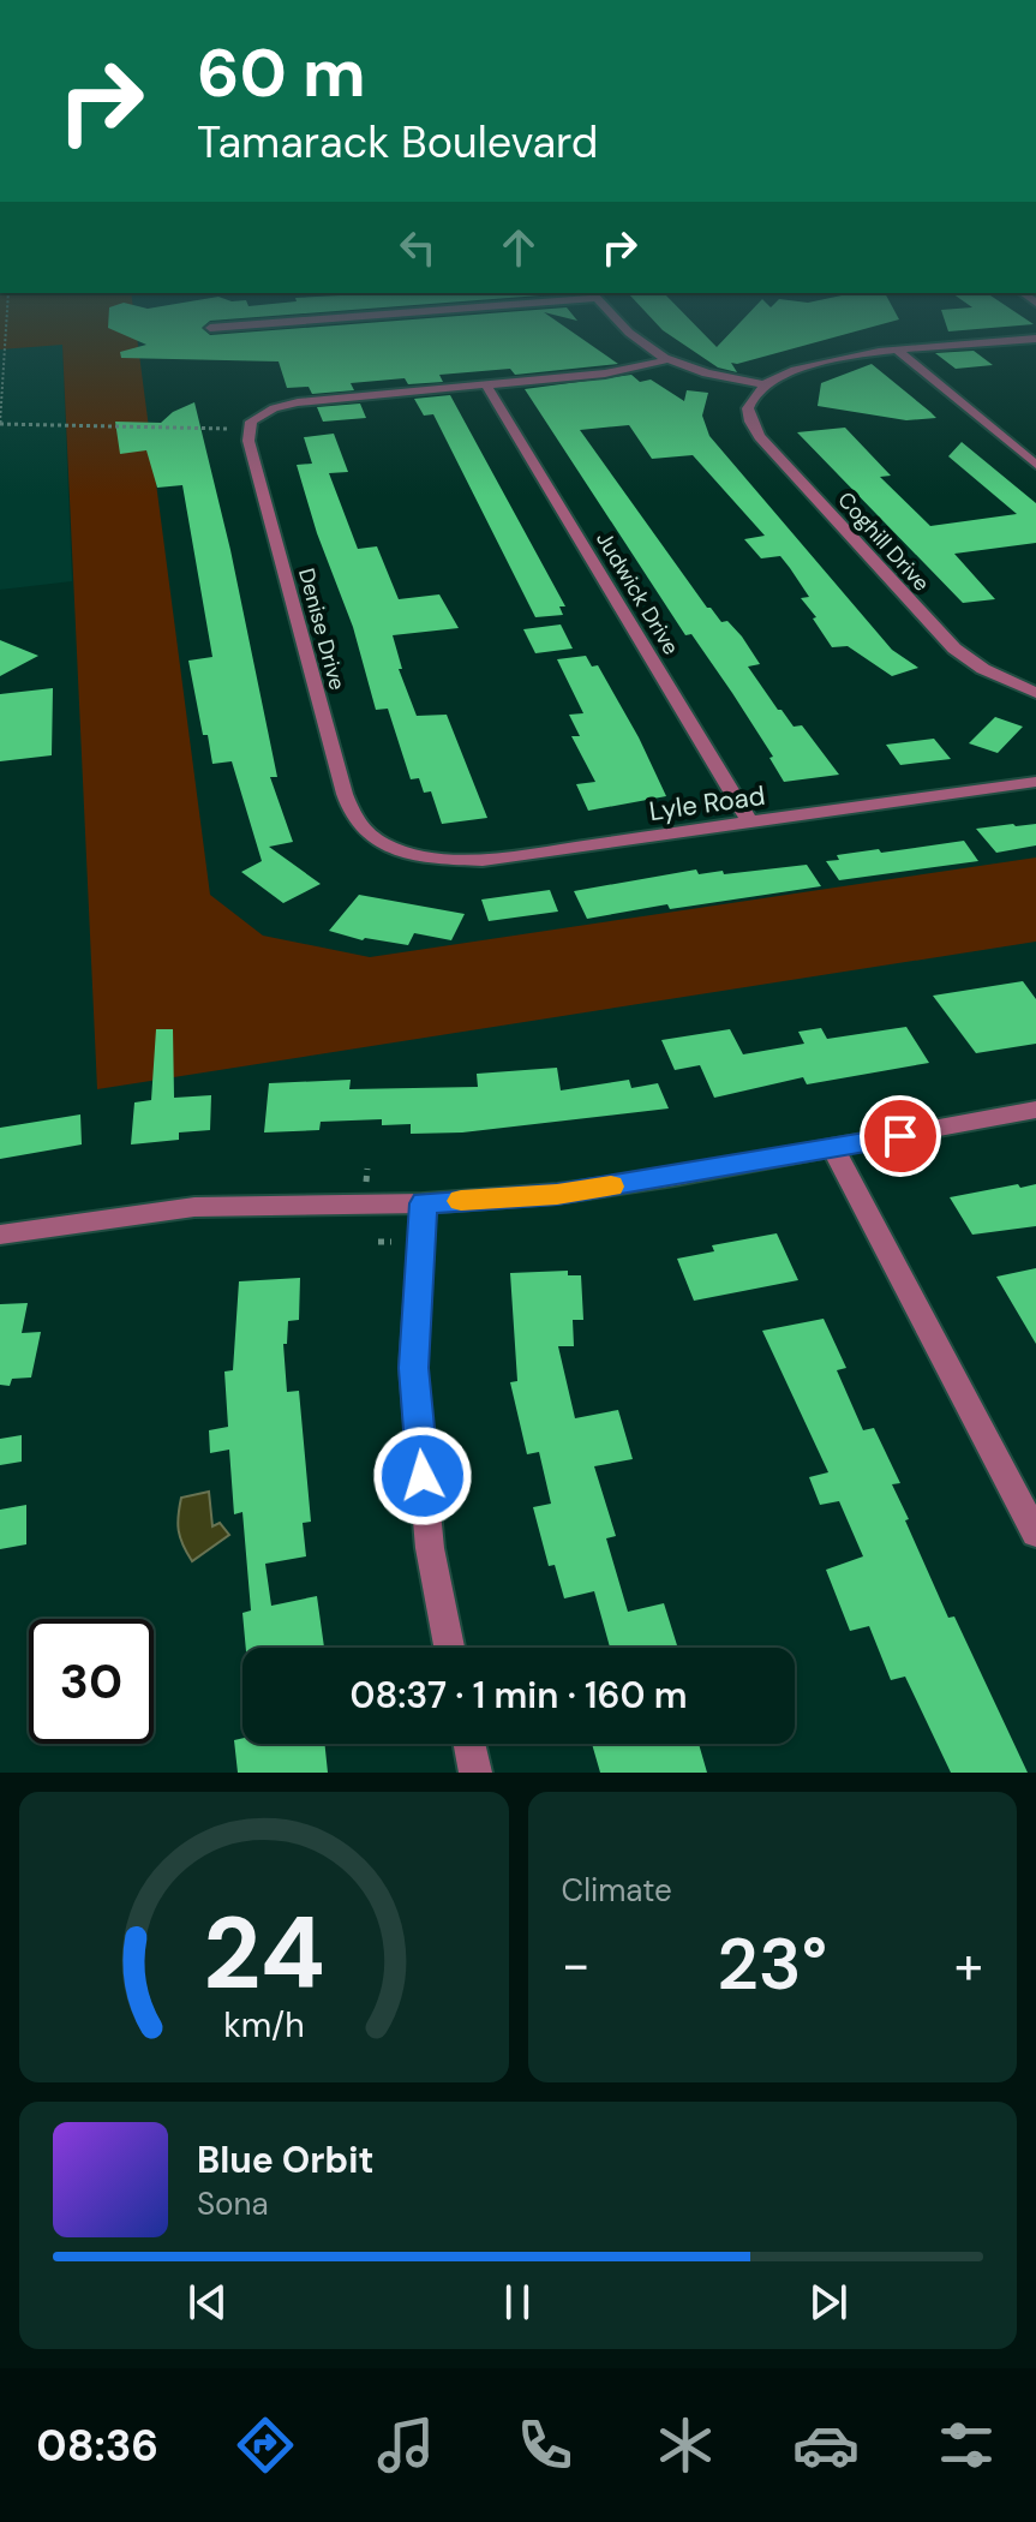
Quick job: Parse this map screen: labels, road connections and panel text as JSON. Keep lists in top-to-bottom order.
{
  "streets": {
    "street": [
      "Coghill Drive",
      "Judwick Drive",
      "Denise Drive",
      "Lyle Road"
    ]
  },
  "crossings": [
    ["Judwick Drive", "Denise Drive"],
    ["Judwick Drive", "Lyle Road"],
    ["Denise Drive", "Lyle Road"]
  ],
  "page": {
    "turn": ["60 m", "Tamarack Boulevard"],
    "limit": "30",
    "trip": "08:37 · 1 min · 160 m",
    "tile": "Climate",
    "heat": ["−", "23°", "+"],
    "song": ["Blue Orbit", "Sona"],
    "tabs": "08:36",
    "gauge": ["24", "km/h"]
  }
}
